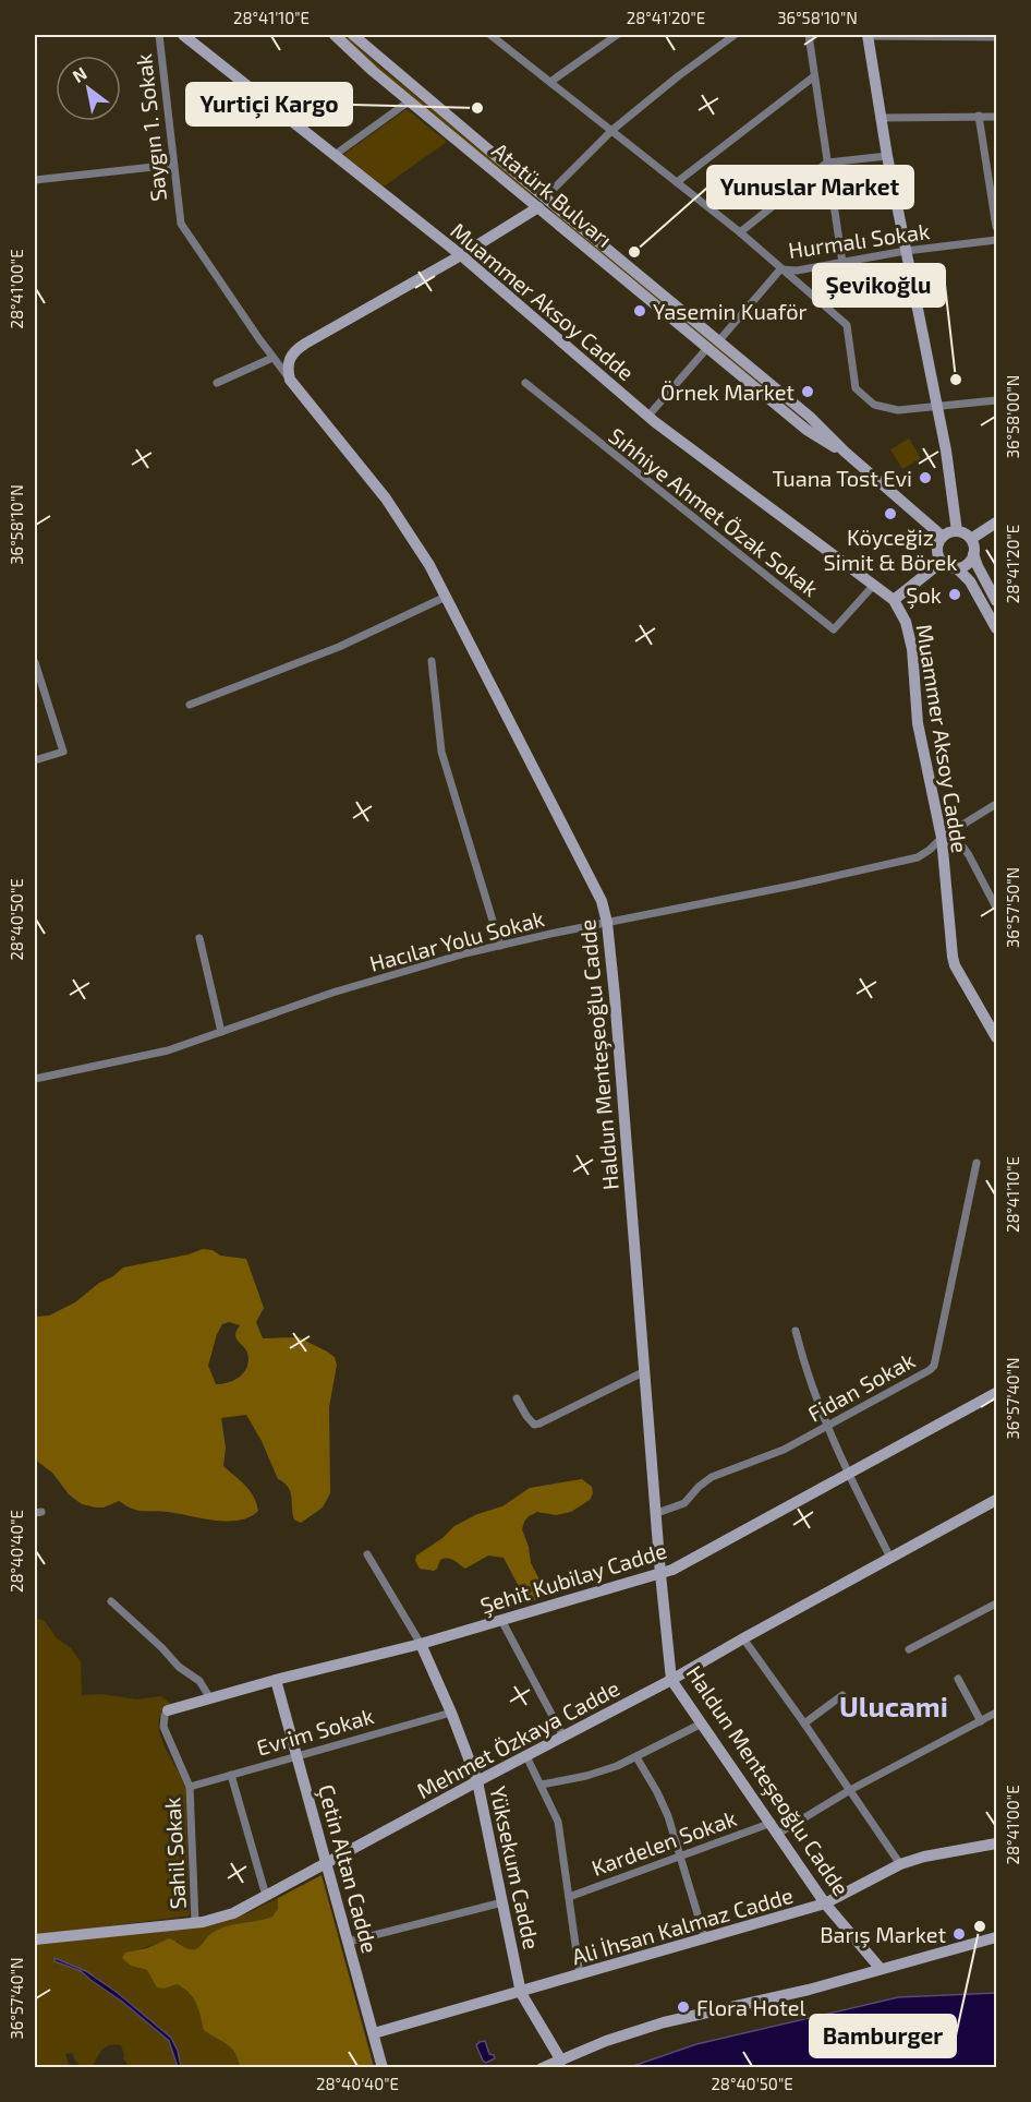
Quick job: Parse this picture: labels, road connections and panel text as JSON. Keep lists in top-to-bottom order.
{
  "streets": {
    "street": [
      "Saygın 1. Sokak",
      "Atatürk Bulvarı",
      "Hurmalı Sokak",
      "Muammer Aksoy Cadde",
      "Sıhhiye Ahmet Özak Sokak",
      "Hacılar Yolu Sokak",
      "Haldun Menteşeoğlu Cadde",
      "Fidan Sokak",
      "Şehit Kubilay Cadde",
      "Evrim Sokak",
      "Mehmet Özkaya Cadde",
      "Kardelen Sokak",
      "Sahil Sokak",
      "Yüksekum Cadde",
      "Çetin Altan Cadde",
      "Ali İhsan Kalmaz Cadde"
    ]
  },
  "crossings": [
    ["Atatürk Bulvarı", "Hurmalı Sokak"],
    ["Muammer Aksoy Cadde", "Sıhhiye Ahmet Özak Sokak"],
    ["Muammer Aksoy Cadde", "Hacılar Yolu Sokak"],
    ["Hacılar Yolu Sokak", "Haldun Menteşeoğlu Cadde"],
    ["Haldun Menteşeoğlu Cadde", "Fidan Sokak"],
    ["Haldun Menteşeoğlu Cadde", "Şehit Kubilay Cadde"],
    ["Haldun Menteşeoğlu Cadde", "Mehmet Özkaya Cadde"],
    ["Haldun Menteşeoğlu Cadde", "Kardelen Sokak"],
    ["Haldun Menteşeoğlu Cadde", "Ali İhsan Kalmaz Cadde"],
    ["Şehit Kubilay Cadde", "Sahil Sokak"],
    ["Şehit Kubilay Cadde", "Yüksekum Cadde"],
    ["Şehit Kubilay Cadde", "Çetin Altan Cadde"],
    ["Evrim Sokak", "Sahil Sokak"],
    ["Evrim Sokak", "Yüksekum Cadde"],
    ["Evrim Sokak", "Çetin Altan Cadde"],
    ["Mehmet Özkaya Cadde", "Sahil Sokak"],
    ["Mehmet Özkaya Cadde", "Yüksekum Cadde"],
    ["Mehmet Özkaya Cadde", "Çetin Altan Cadde"],
    ["Yüksekum Cadde", "Ali İhsan Kalmaz Cadde"],
    ["Çetin Altan Cadde", "Ali İhsan Kalmaz Cadde"]
  ],
  "districts": ["Ulucami"],
  "places": [
    "Yurtiçi Kargo",
    "Yunuslar Market",
    "Yasemin Kuaför",
    "Şevikoğlu",
    "Örnek Market",
    "Tuana Tost Evi",
    "Köyceğiz Simit & Börek",
    "Şok",
    "Bamburger",
    "Barış Market",
    "Flora Hotel"
  ],
  "north": "top left",
  "coordinates": [
    "28°41'10\"E",
    "28°41'20\"E",
    "36°58'10\"N",
    "28°41'00\"E",
    "36°58'00\"N",
    "36°57'50\"N",
    "28°40'50\"E",
    "36°57'40\"N",
    "28°40'40\"E"
  ]
}
